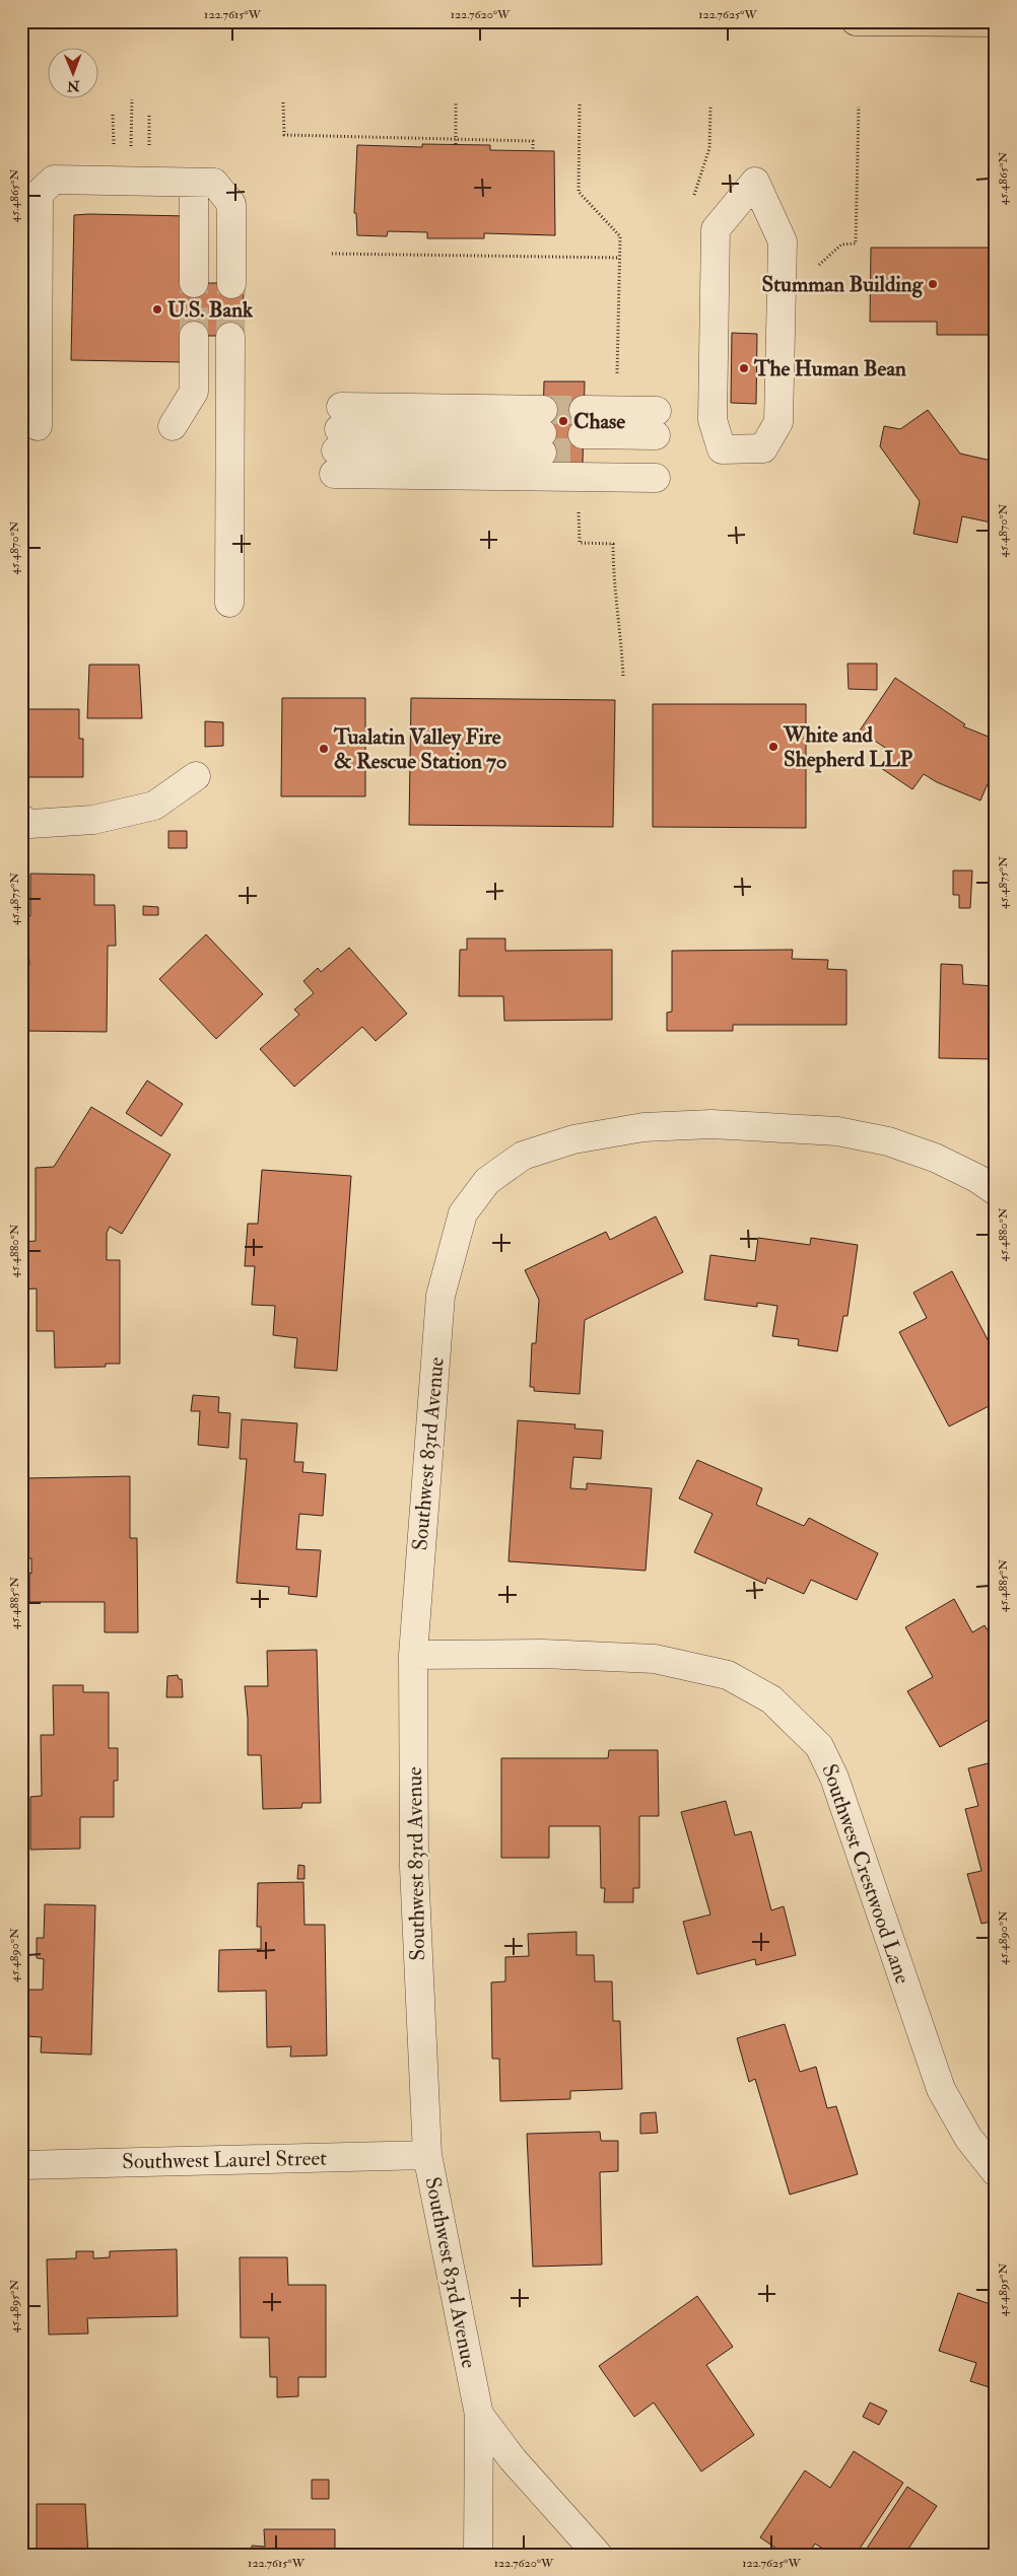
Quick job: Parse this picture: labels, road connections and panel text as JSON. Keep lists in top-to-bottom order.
{
  "streets": {
    "street": ["Southwest 83rd Avenue", "Southwest Crestwood Lane", "Southwest Laurel Street"]
  },
  "crossings": [
    ["Southwest 83rd Avenue", "Southwest Crestwood Lane"],
    ["Southwest 83rd Avenue", "Southwest Laurel Street"]
  ],
  "places": [
    "Stumman Building",
    "U.S. Bank",
    "The Human Bean",
    "Chase",
    "White and Shepherd LLP",
    "Tualatin Valley Fire & Rescue Station 70"
  ],
  "north": "bottom",
  "coordinates": [
    "122.7615°W",
    "122.7620°W",
    "122.7625°W",
    "45.4865°N",
    "45.4870°N",
    "45.4875°N",
    "45.4880°N",
    "45.4885°N",
    "45.4890°N",
    "45.4895°N"
  ]
}
